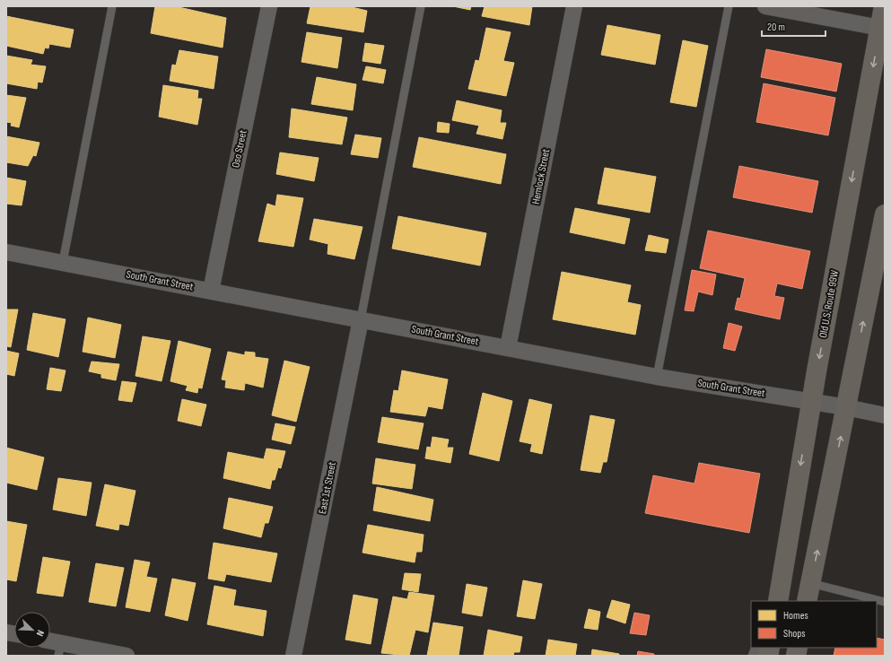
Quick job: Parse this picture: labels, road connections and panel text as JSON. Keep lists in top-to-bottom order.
{
  "streets": {
    "main road": ["Old U.S. Route 99W"],
    "street": [
      "Oso Street",
      "Hemlock Street",
      "South Grant Street",
      "East 1st Street"
    ]
  },
  "crossings": [
    ["Oso Street", "South Grant Street"],
    ["Hemlock Street", "South Grant Street"],
    ["South Grant Street", "Old U.S. Route 99W"],
    ["South Grant Street", "East 1st Street"]
  ],
  "legend": ["Homes", "Shops"],
  "scale_bar": "20 m",
  "north": "bottom right"
}
